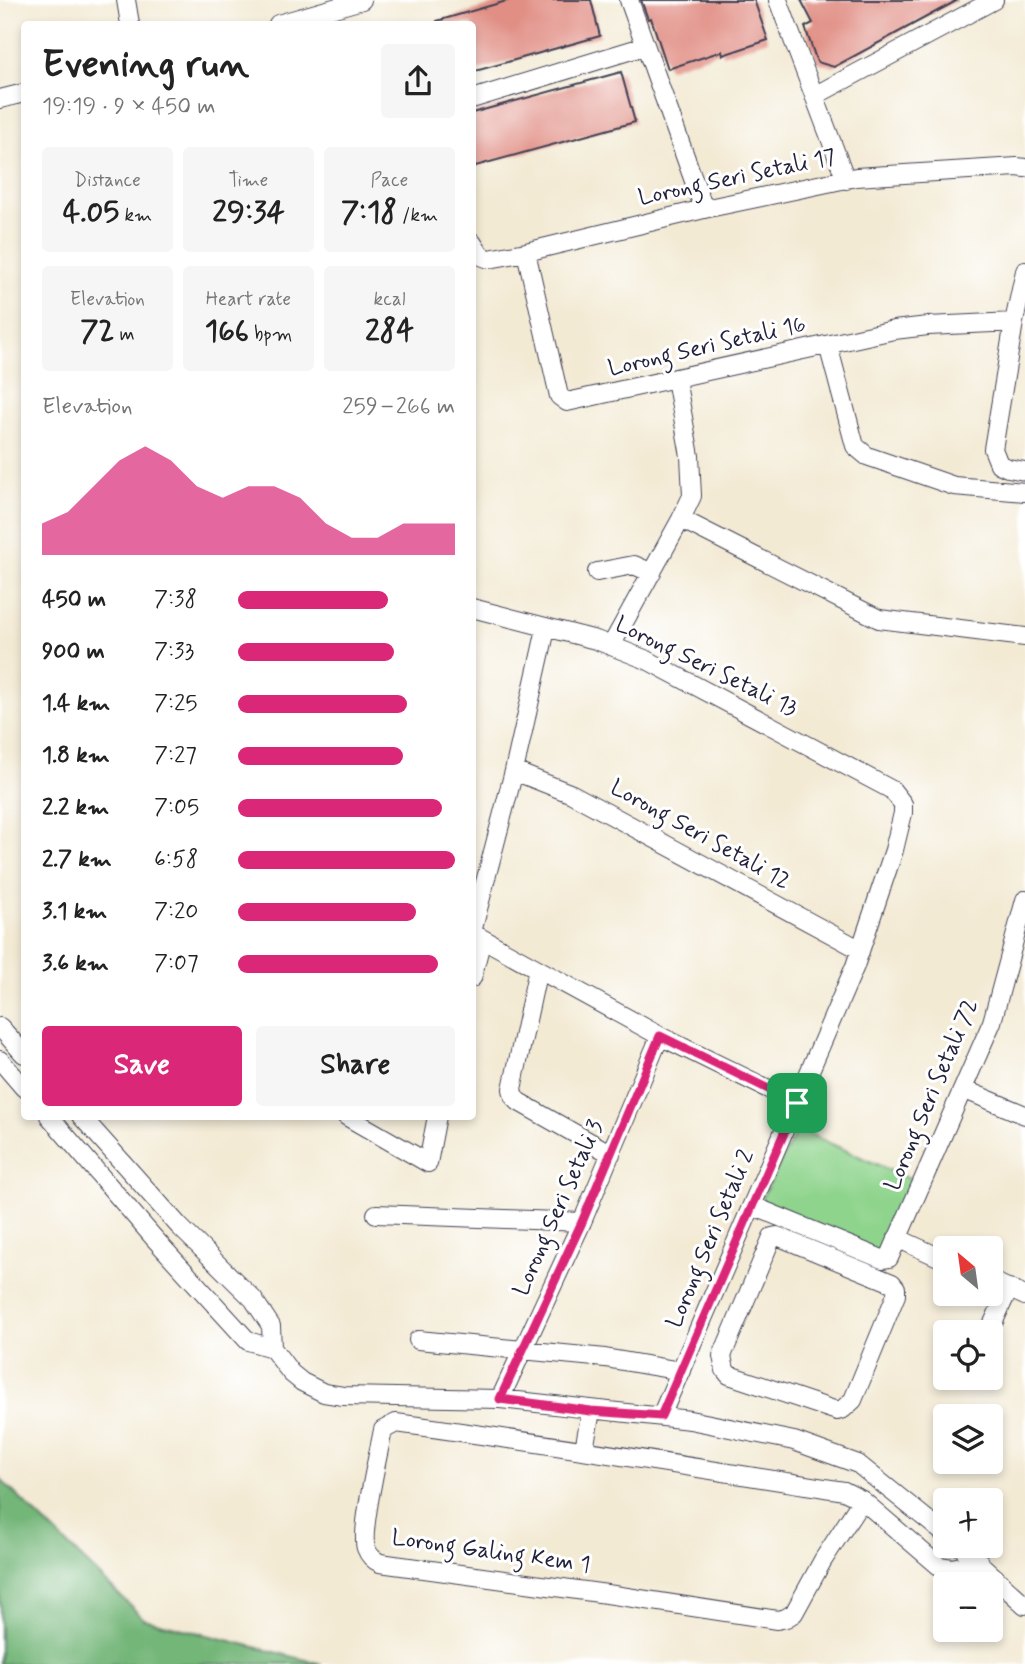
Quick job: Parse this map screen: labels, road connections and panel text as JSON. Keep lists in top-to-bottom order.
{
  "streets": {
    "street": [
      "Lorong Seri Setali 17",
      "Lorong Seri Setali 16",
      "Lorong Seri Setali 13",
      "Lorong Seri Setali 12",
      "Lorong Seri Setali 72",
      "Lorong Seri Setali 3",
      "Lorong Seri Setali 2",
      "Lorong Galing Kem 1"
    ]
  },
  "crossings": [
    ["Lorong Seri Setali 17", "Lorong Seri Setali 16"],
    ["Lorong Seri Setali 13", "Lorong Seri Setali 2"],
    ["Lorong Seri Setali 12", "Lorong Seri Setali 2"],
    ["Lorong Seri Setali 72", "Lorong Seri Setali 2"]
  ],
  "north": "top left",
  "page": {
    "heading": ["Evening run", "19:19 · 9 × 450 m"],
    "stats": [
      ["Distance", "4.05 km"],
      ["Time", "29:34"],
      ["Pace", "7:18 /km"],
      ["Elevation", "72 m"],
      ["Heart rate", "166 bpm"],
      ["kcal", "284"]
    ],
    "chart": ["Elevation", "259–266 m"],
    "list": [
      {
        "name": "450 m",
        "note": "7:38"
      },
      {
        "name": "900 m",
        "note": "7:33"
      },
      {
        "name": "1.4 km",
        "note": "7:25"
      },
      {
        "name": "1.8 km",
        "note": "7:27"
      },
      {
        "name": "2.2 km",
        "note": "7:05"
      },
      {
        "name": "2.7 km",
        "note": "6:58"
      },
      {
        "name": "3.1 km",
        "note": "7:20"
      },
      {
        "name": "3.6 km",
        "note": "7:07"
      }
    ],
    "buttons": ["Save", "Share"],
    "map_buttons": ["+", "−"]
  }
}
